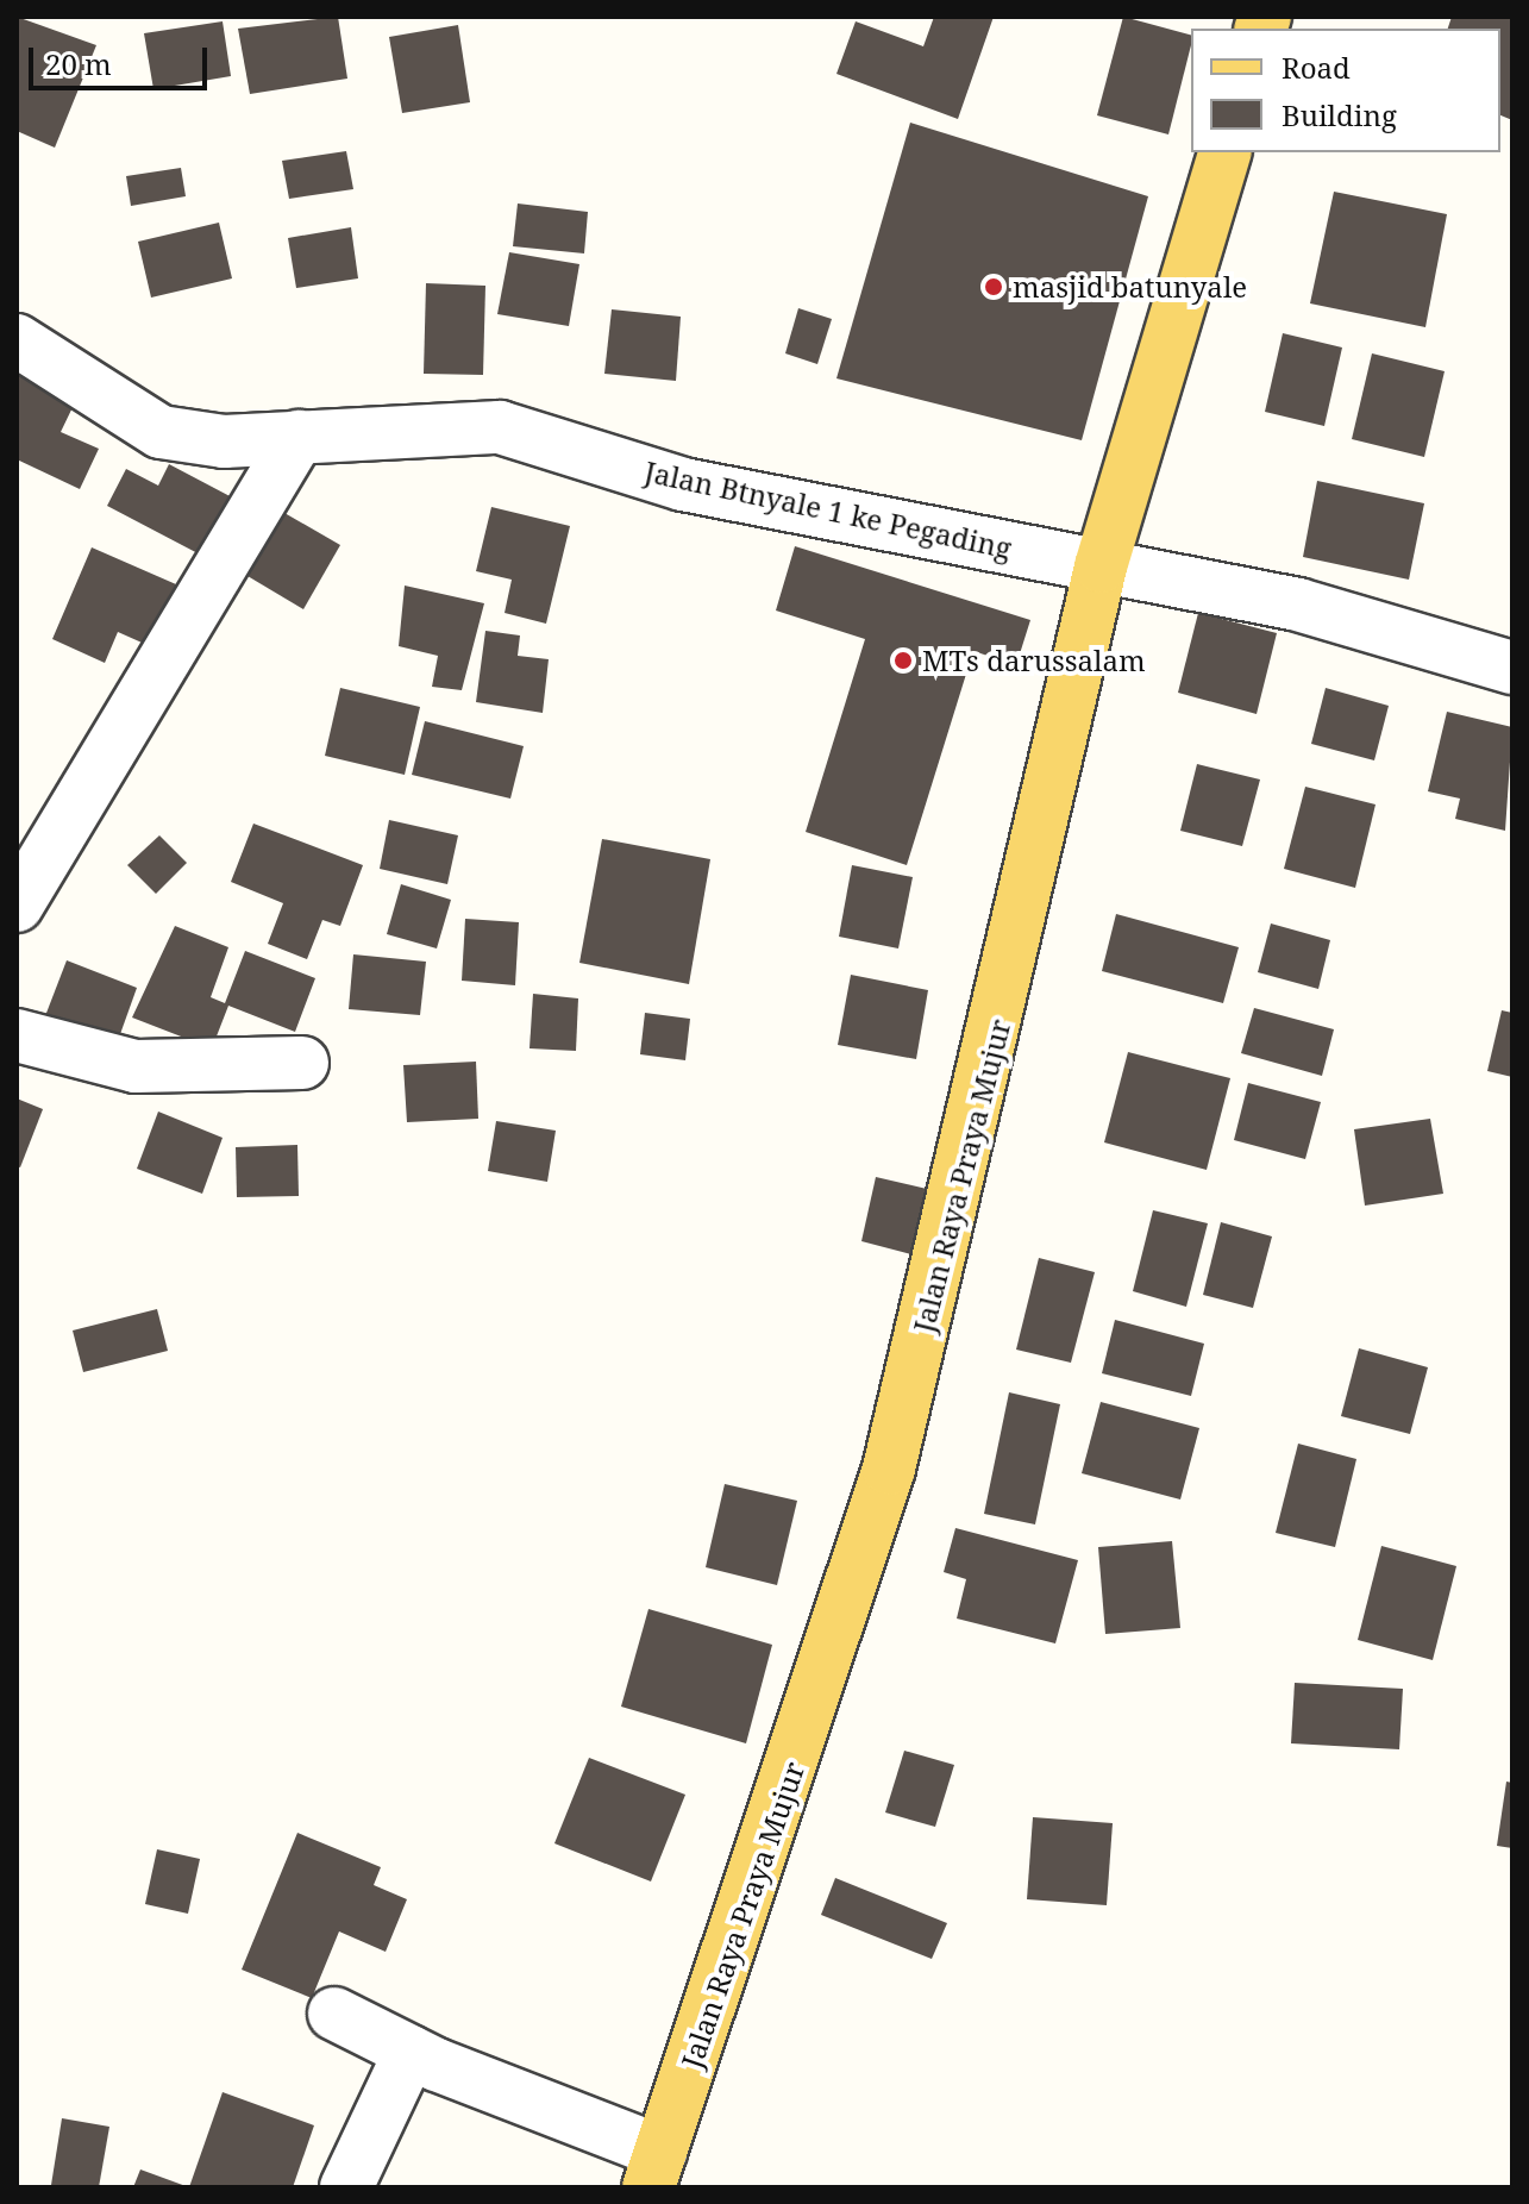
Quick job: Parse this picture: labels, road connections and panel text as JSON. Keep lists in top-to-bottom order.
{
  "streets": {
    "main road": ["Jalan Raya Praya Mujur"],
    "street": ["Jalan Btnyale 1 ke Pegading"]
  },
  "crossings": [
    ["Jalan Btnyale 1 ke Pegading", "Jalan Raya Praya Mujur"]
  ],
  "places": ["masjid batunyale", "MTs darussalam"],
  "legend": ["Road", "Building"],
  "scale_bar": "20 m"
}
